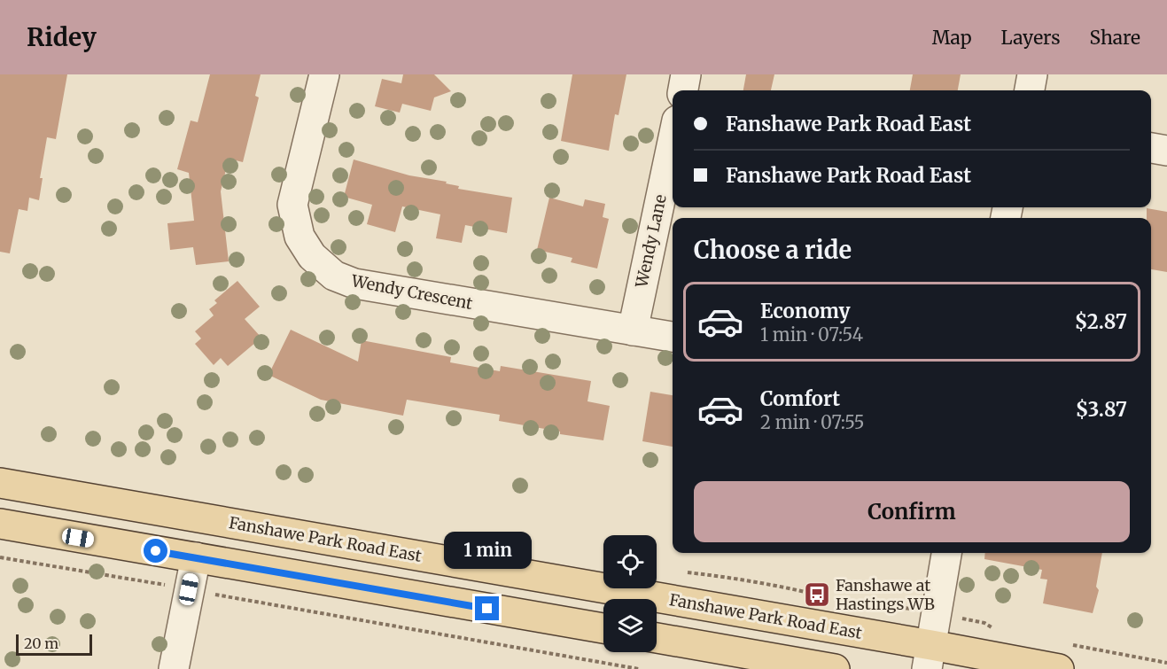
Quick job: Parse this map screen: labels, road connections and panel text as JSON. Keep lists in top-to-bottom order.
{
  "streets": {
    "main road": ["Fanshawe Park Road East"],
    "street": ["Wendy Lane", "Wendy Crescent"]
  },
  "crossings": [
    ["Wendy Lane", "Wendy Crescent"]
  ],
  "places": {
    "bus stop": ["Fanshawe at Hastings WB"]
  },
  "scale_bar": "20 m",
  "page": {
    "header": "Ridey",
    "nav": ["Map", "Layers", "Share"],
    "banner": ["Fanshawe Park Road East", "Fanshawe Park Road East"],
    "heading": "Choose a ride",
    "list": [
      {
        "name": "Economy",
        "note": "1 min · 07:54",
        "value": "$2.87"
      },
      {
        "name": "Comfort",
        "note": "2 min · 07:55",
        "value": "$3.87"
      }
    ],
    "buttons": "Confirm",
    "bubble": "1 min",
    "scale": "20 m"
  }
}
